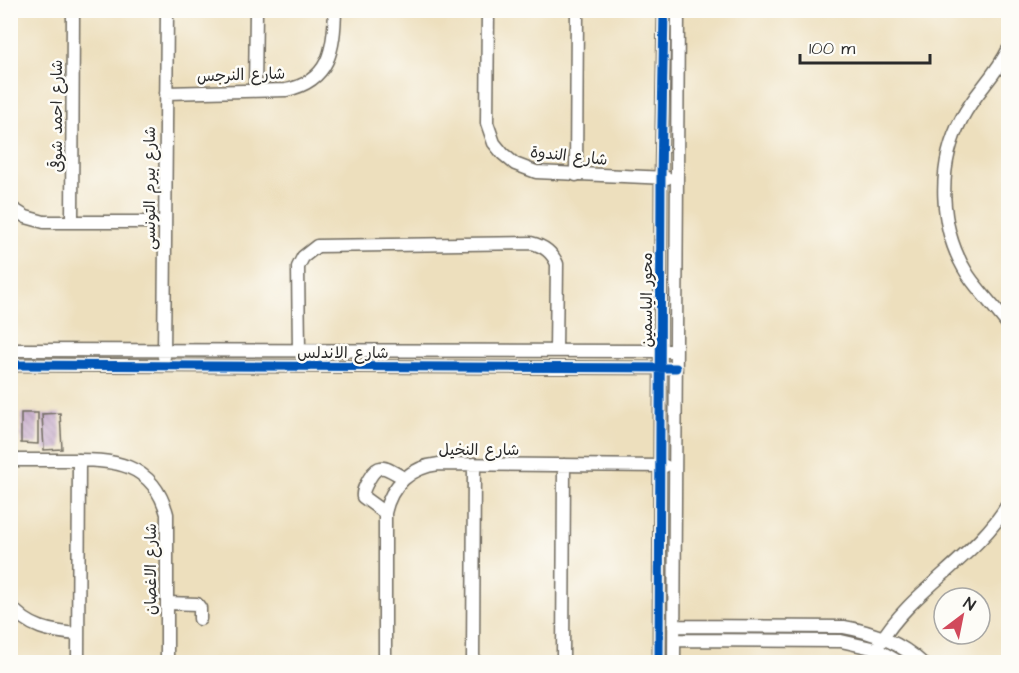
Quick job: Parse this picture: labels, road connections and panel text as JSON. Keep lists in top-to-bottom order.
{
  "streets": {
    "street": [
      "شارع النرجس",
      "شارع احمد شوقى",
      "شارع الندوة",
      "شارع بيرم التونسى",
      "محور الياسمين",
      "شارع الاندلس",
      "شارع النخيل",
      "شارع الاغصان"
    ]
  },
  "crossings": [
    ["شارع النرجس", "شارع بيرم التونسى"],
    ["شارع الندوة", "محور الياسمين"],
    ["شارع بيرم التونسى", "شارع الاندلس"],
    ["محور الياسمين", "شارع الاندلس"],
    ["محور الياسمين", "شارع النخيل"]
  ],
  "scale_bar": "100 m",
  "north": "top right"
}
